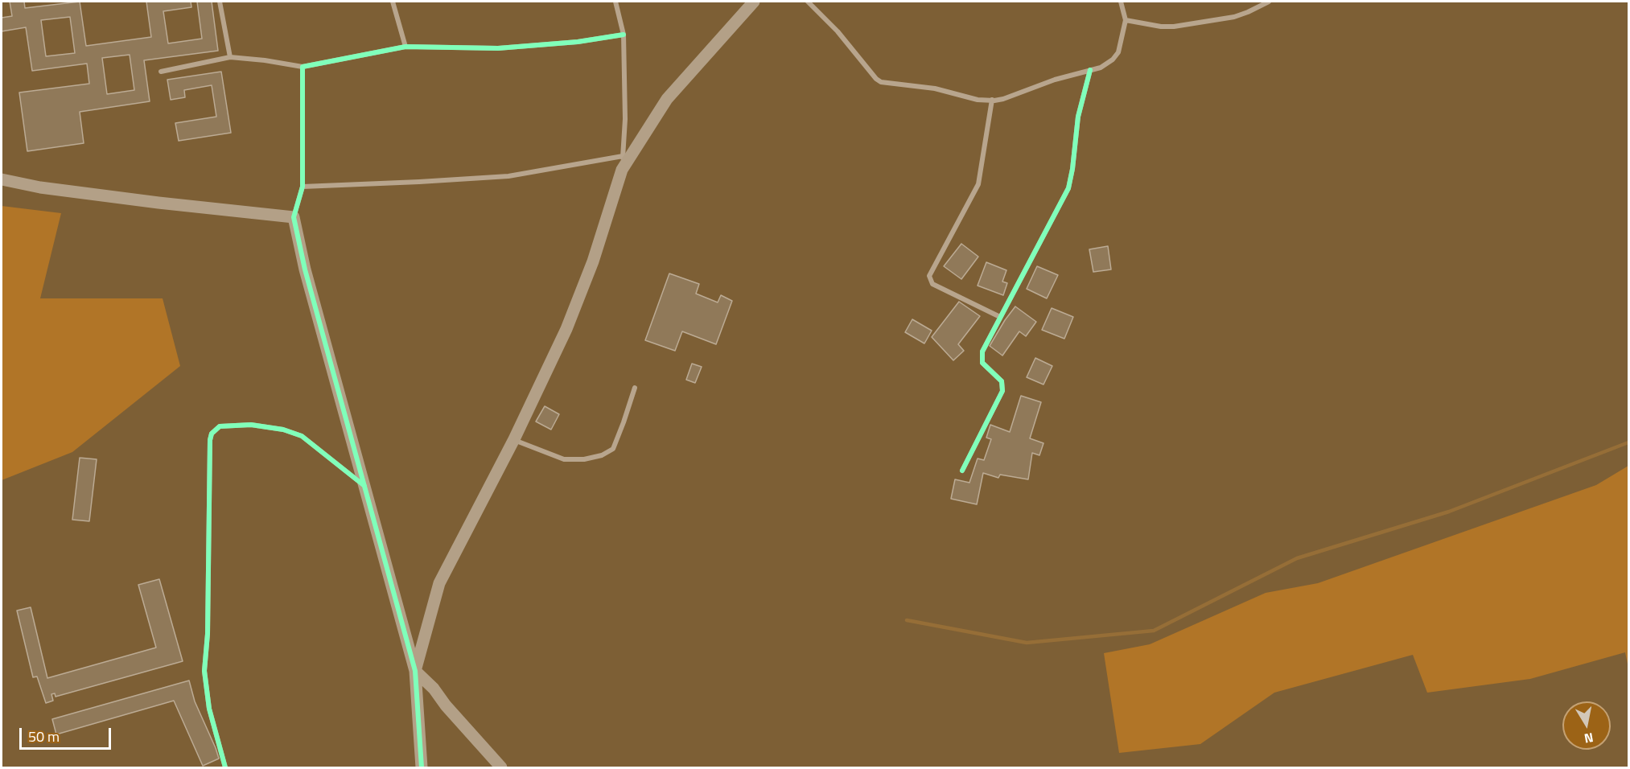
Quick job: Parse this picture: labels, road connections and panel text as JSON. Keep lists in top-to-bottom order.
{
  "scale_bar": "50 m",
  "north": "bottom"
}
